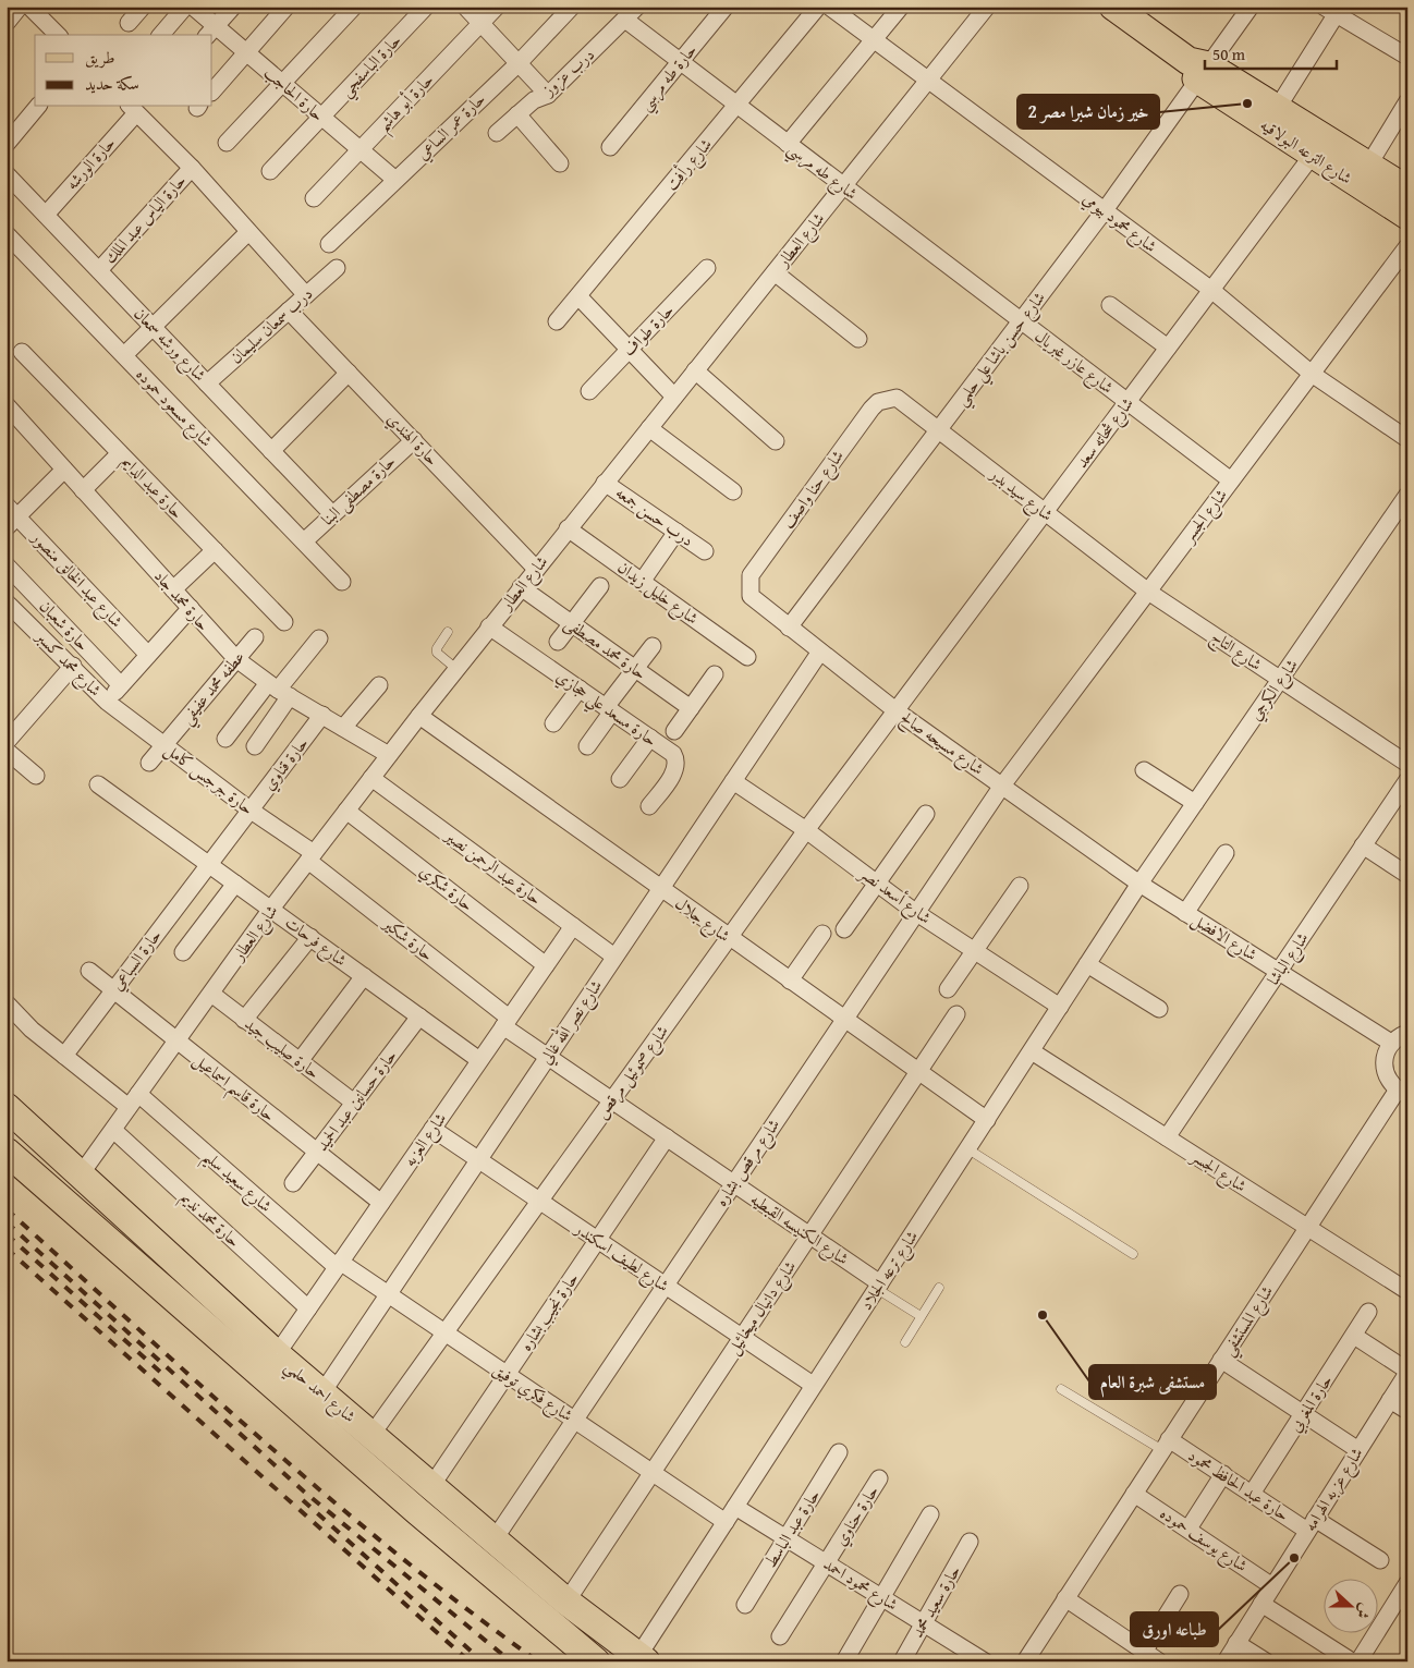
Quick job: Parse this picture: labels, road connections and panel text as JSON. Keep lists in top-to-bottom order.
{
  "streets": {
    "main road": ["شارع الترعه البولاقيه", "شارع احمد حلمي"],
    "street": [
      "حارة الباسفجي",
      "درب عزوز",
      "حارة طه مرسي",
      "حارة الحاجب",
      "حارة أبو هاشم",
      "حارة عمر الساعي",
      "حارة الورشه",
      "شارع رأفت",
      "شارع طه مرسي",
      "حارة الياس عبد الملك",
      "شارع محمود بيومي",
      "شارع العطار",
      "درب سمعان سليمان",
      "حارة طواف",
      "شارع ورشه سمعان",
      "شارع حسن باشا علي حلمي",
      "شارع عازر غبريال",
      "شارع مسعود حموده",
      "شارع شحاته سعد",
      "حارة الهندي",
      "حارة عبد الدايم",
      "شارع حنا واصف",
      "حارة مصطفى البنا",
      "شارع سيد بدر",
      "شارع الجسر",
      "درب حسن جمعه",
      "شارع عبد الخالق منصور",
      "شارع خليل زيدان",
      "حارة محمد جاد",
      "حارة شعبان",
      "حارة محمد مصطفى",
      "شارع التاج",
      "شارع محمد كسبر",
      "عطفه محمد عفيفي",
      "شارع الكرجي",
      "حارة مسعد علي حجازي",
      "شارع مسيحه صالح",
      "حارة قناوي",
      "حارة جرجس كامل",
      "حارة عبد الرحمن نصير",
      "حارة شكري",
      "شارع أسعد نصر",
      "شارع جلال",
      "شارع الافضل",
      "حارة شكير",
      "شارع فرحات",
      "شارع الباشا",
      "حارة السباعي",
      "شارع نصر الله غالي",
      "حارة صليب جيد",
      "شارع صموئيل مرقص",
      "حارة قاسم اسماعيل",
      "حارة حسانين عبد الحميد",
      "شارع العزبه",
      "شارع مرقص بشاره",
      "شارع سعيد سليم",
      "حارة محمد نديم",
      "شارع الكنيسه القبطيه",
      "شارع لطيف اسكندر",
      "شارع ترعه الجلاد",
      "شارع دانيال ميخائيل",
      "حارة نجيب بشاره",
      "شارع المستشفي",
      "شارع فكري توفيق",
      "حارة المغربي",
      "حارة عبد الحافظ محمود",
      "شارع عزبه الهرامه",
      "حارة حناوي",
      "حارة عبد الباسط",
      "شارع يوسف حموده",
      "شارع محمود احمد",
      "حارة سعيد محمد"
    ]
  },
  "crossings": [
    ["حارة الباسفجي", "حارة الحاجب"],
    ["درب عزوز", "شارع طه مرسي"],
    ["حارة طه مرسي", "شارع طه مرسي"],
    ["حارة الحاجب", "حارة أبو هاشم"],
    ["حارة الحاجب", "حارة عمر الساعي"],
    ["شارع الترعه البولاقيه", "شارع حسن باشا علي حلمي"],
    ["شارع الترعه البولاقيه", "شارع شحاته سعد"],
    ["حارة الورشه", "شارع ورشه سمعان"],
    ["شارع رأفت", "شارع طه مرسي"],
    ["شارع طه مرسي", "شارع العطار"],
    ["شارع طه مرسي", "شارع حسن باشا علي حلمي"],
    ["شارع طه مرسي", "شارع عازر غبريال"],
    ["حارة الياس عبد الملك", "شارع ورشه سمعان"],
    ["شارع محمود بيومي", "شارع العطار"],
    ["شارع محمود بيومي", "شارع حسن باشا علي حلمي"],
    ["شارع محمود بيومي", "شارع شحاته سعد"],
    ["شارع محمود بيومي", "شارع الجسر"],
    ["شارع العطار", "حارة الهندي"],
    ["شارع العطار", "درب حسن جمعه"],
    ["شارع العطار", "شارع خليل زيدان"],
    ["شارع العطار", "حارة محمد جاد"],
    ["شارع العطار", "حارة محمد مصطفى"],
    ["شارع العطار", "حارة مسعد علي حجازي"],
    ["شارع العطار", "حارة جرجس كامل"],
    ["شارع العطار", "حارة عبد الرحمن نصير"],
    ["شارع العطار", "حارة شكري"],
    ["شارع العطار", "شارع جلال"],
    ["شارع العطار", "حارة شكير"],
    ["شارع العطار", "شارع فرحات"],
    ["شارع العطار", "حارة صليب جيد"],
    ["شارع العطار", "حارة قاسم اسماعيل"],
    ["شارع العطار", "شارع سعيد سليم"],
    ["شارع العطار", "حارة محمد نديم"],
    ["شارع العطار", "شارع احمد حلمي"],
    ["درب سمعان سليمان", "شارع ورشه سمعان"],
    ["درب سمعان سليمان", "حارة الهندي"],
    ["شارع ورشه سمعان", "حارة مصطفى البنا"],
    ["شارع حسن باشا علي حلمي", "شارع عازر غبريال"],
    ["شارع حسن باشا علي حلمي", "شارع سيد بدر"],
    ["شارع حسن باشا علي حلمي", "شارع مسيحه صالح"],
    ["شارع عازر غبريال", "شارع شحاته سعد"],
    ["شارع عازر غبريال", "شارع الجسر"],
    ["شارع مسعود حموده", "حارة مصطفى البنا"],
    ["شارع شحاته سعد", "شارع سيد بدر"],
    ["شارع شحاته سعد", "شارع مسيحه صالح"],
    ["شارع شحاته سعد", "شارع صموئيل مرقص"],
    ["حارة الهندي", "حارة مصطفى البنا"],
    ["شارع حنا واصف", "شارع سيد بدر"],
    ["شارع حنا واصف", "شارع مسيحه صالح"],
    ["شارع سيد بدر", "شارع الجسر"],
    ["شارع سيد بدر", "شارع التاج"],
    ["شارع الجسر", "شارع التاج"],
    ["شارع الجسر", "شارع مسيحه صالح"],
    ["شارع الجسر", "شارع الباشا"],
    ["شارع الجسر", "شارع مرقص بشاره"],
    ["شارع الجسر", "شارع ترعه الجلاد"],
    ["شارع الجسر", "شارع المستشفي"],
    ["حارة محمد جاد", "عطفه محمد عفيفي"],
    ["حارة محمد جاد", "حارة قناوي"],
    ["شارع التاج", "شارع الكرجي"],
    ["شارع محمد كسبر", "حارة جرجس كامل"],
    ["عطفه محمد عفيفي", "حارة جرجس كامل"],
    ["شارع الكرجي", "شارع مسيحه صالح"],
    ["شارع الكرجي", "شارع الافضل"],
    ["شارع الكرجي", "شارع ترعه الجلاد"],
    ["شارع مسيحه صالح", "شارع الافضل"],
    ["شارع مسيحه صالح", "شارع نصر الله غالي"],
    ["شارع مسيحه صالح", "شارع صموئيل مرقص"],
    ["شارع مسيحه صالح", "شارع مرقص بشاره"],
    ["شارع مسيحه صالح", "شارع ترعه الجلاد"],
    ["حارة قناوي", "حارة جرجس كامل"],
    ["حارة قناوي", "شارع فرحات"],
    ["حارة قناوي", "حارة السباعي"],
    ["حارة جرجس كامل", "حارة شكير"],
    ["حارة عبد الرحمن نصير", "شارع نصر الله غالي"],
    ["حارة عبد الرحمن نصير", "شارع العزبه"],
    ["حارة شكري", "شارع العزبه"],
    ["شارع أسعد نصر", "شارع نصر الله غالي"],
    ["شارع أسعد نصر", "شارع صموئيل مرقص"],
    ["شارع أسعد نصر", "شارع مرقص بشاره"],
    ["شارع أسعد نصر", "شارع ترعه الجلاد"],
    ["شارع جلال", "شارع نصر الله غالي"],
    ["شارع جلال", "شارع صموئيل مرقص"],
    ["شارع جلال", "شارع مرقص بشاره"],
    ["شارع جلال", "شارع ترعه الجلاد"],
    ["شارع جلال", "شارع دانيال ميخائيل"],
    ["شارع الافضل", "شارع الباشا"],
    ["شارع الافضل", "شارع ترعه الجلاد"],
    ["حارة شكير", "شارع العزبه"],
    ["حارة شكير", "شارع الكنيسه القبطيه"],
    ["شارع فرحات", "حارة السباعي"],
    ["شارع فرحات", "حارة حسانين عبد الحميد"],
    ["شارع فرحات", "شارع العزبه"],
    ["حارة السباعي", "حارة قاسم اسماعيل"],
    ["حارة السباعي", "شارع سعيد سليم"],
    ["شارع نصر الله غالي", "شارع الكنيسه القبطيه"],
    ["شارع نصر الله غالي", "شارع لطيف اسكندر"],
    ["شارع نصر الله غالي", "شارع احمد حلمي"],
    ["شارع نصر الله غالي", "شارع فكري توفيق"],
    ["حارة صليب جيد", "حارة حسانين عبد الحميد"],
    ["شارع صموئيل مرقص", "شارع الكنيسه القبطيه"],
    ["شارع صموئيل مرقص", "شارع لطيف اسكندر"],
    ["شارع صموئيل مرقص", "شارع احمد حلمي"],
    ["شارع صموئيل مرقص", "شارع فكري توفيق"],
    ["حارة قاسم اسماعيل", "حارة حسانين عبد الحميد"],
    ["حارة قاسم اسماعيل", "شارع العزبه"],
    ["شارع العزبه", "شارع سعيد سليم"],
    ["شارع العزبه", "حارة محمد نديم"],
    ["شارع العزبه", "شارع الكنيسه القبطيه"],
    ["شارع العزبه", "شارع لطيف اسكندر"],
    ["شارع العزبه", "شارع احمد حلمي"],
    ["شارع العزبه", "شارع فكري توفيق"],
    ["شارع مرقص بشاره", "شارع الكنيسه القبطيه"],
    ["شارع مرقص بشاره", "شارع لطيف اسكندر"],
    ["شارع مرقص بشاره", "شارع احمد حلمي"],
    ["شارع مرقص بشاره", "شارع فكري توفيق"],
    ["شارع سعيد سليم", "شارع فكري توفيق"],
    ["شارع الكنيسه القبطيه", "شارع ترعه الجلاد"],
    ["شارع الكنيسه القبطيه", "شارع دانيال ميخائيل"],
    ["شارع الكنيسه القبطيه", "حارة نجيب بشاره"],
    ["شارع لطيف اسكندر", "شارع ترعه الجلاد"],
    ["شارع لطيف اسكندر", "شارع دانيال ميخائيل"],
    ["شارع لطيف اسكندر", "حارة نجيب بشاره"],
    ["شارع ترعه الجلاد", "شارع احمد حلمي"],
    ["شارع ترعه الجلاد", "شارع فكري توفيق"],
    ["شارع ترعه الجلاد", "شارع محمود احمد"],
    ["شارع دانيال ميخائيل", "شارع احمد حلمي"],
    ["شارع دانيال ميخائيل", "شارع فكري توفيق"],
    ["حارة نجيب بشاره", "شارع احمد حلمي"],
    ["حارة نجيب بشاره", "شارع فكري توفيق"],
    ["شارع المستشفي", "حارة عبد الحافظ محمود"],
    ["شارع المستشفي", "شارع يوسف حموده"],
    ["حارة المغربي", "حارة عبد الحافظ محمود"],
    ["حارة عبد الحافظ محمود", "شارع عزبه الهرامه"],
    ["شارع عزبه الهرامه", "شارع يوسف حموده"],
    ["حارة حناوي", "شارع محمود احمد"],
    ["حارة عبد الباسط", "شارع محمود احمد"],
    ["شارع محمود احمد", "حارة سعيد محمد"]
  ],
  "places": ["خير زمان شبرا مصر 2", "مستشفى شبرة العام", "طباعه اورق"],
  "legend": ["طريق", "سكة حديد"],
  "scale_bar": "50 m",
  "north": "right"
}
